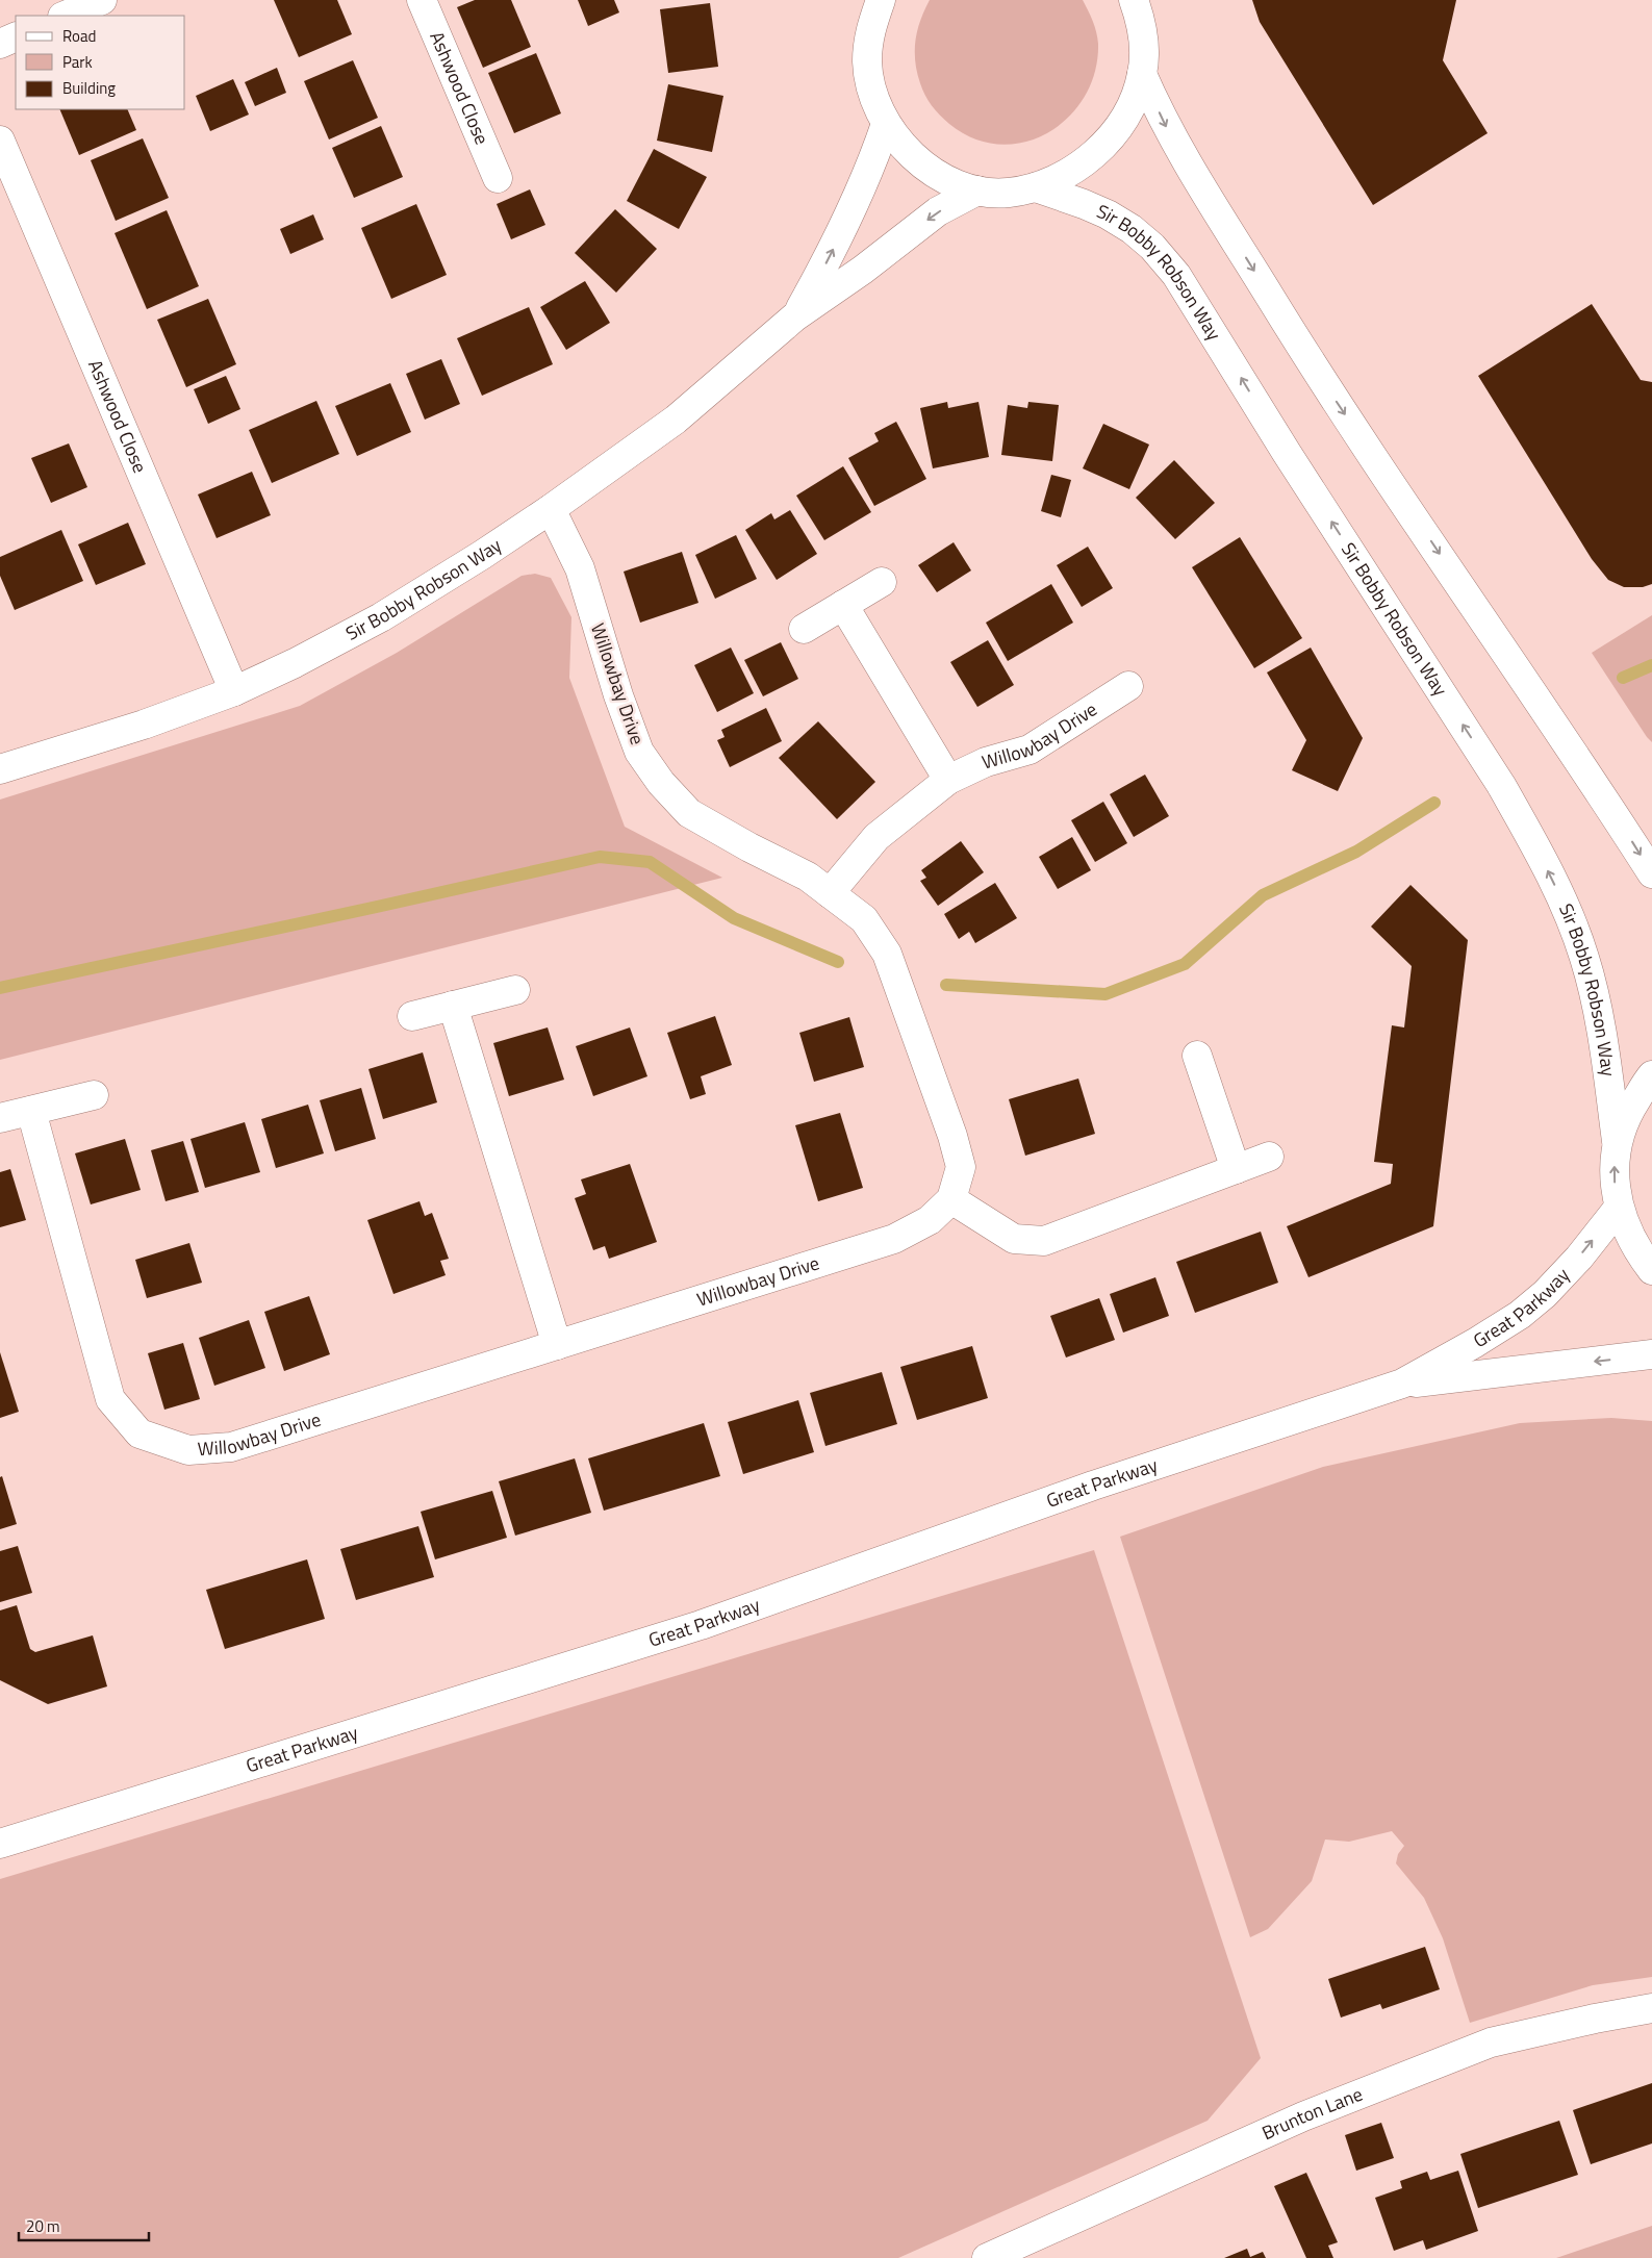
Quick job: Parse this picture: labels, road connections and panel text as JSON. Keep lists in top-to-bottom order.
{
  "streets": {
    "street": [
      "Ashwood Close",
      "Sir Bobby Robson Way",
      "Willowbay Drive",
      "Great Parkway",
      "Brunton Lane"
    ]
  },
  "crossings": [
    ["Ashwood Close", "Sir Bobby Robson Way"],
    ["Sir Bobby Robson Way", "Willowbay Drive"]
  ],
  "legend": ["Road", "Park", "Building"],
  "scale_bar": "20 m"
}
